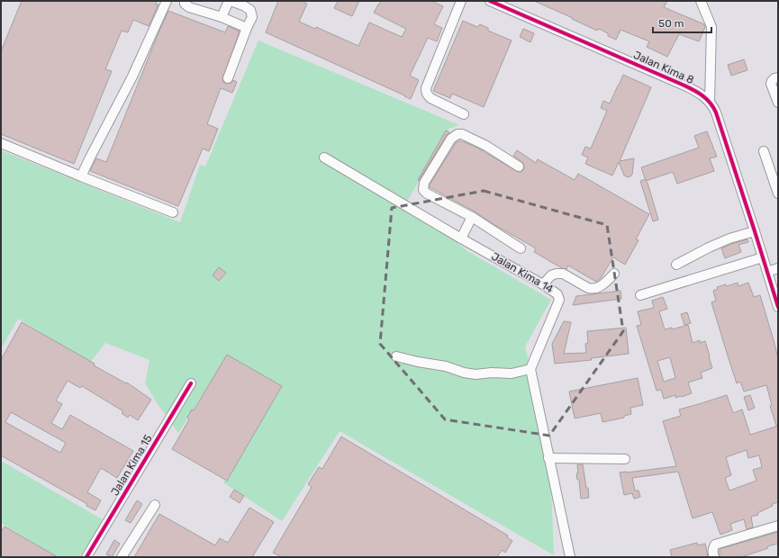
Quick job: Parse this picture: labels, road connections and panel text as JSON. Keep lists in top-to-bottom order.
{
  "streets": {
    "street": ["Jalan Kima 8", "Jalan Kima 14", "Jalan Kima 15"]
  },
  "scale_bar": "50 m"
}
